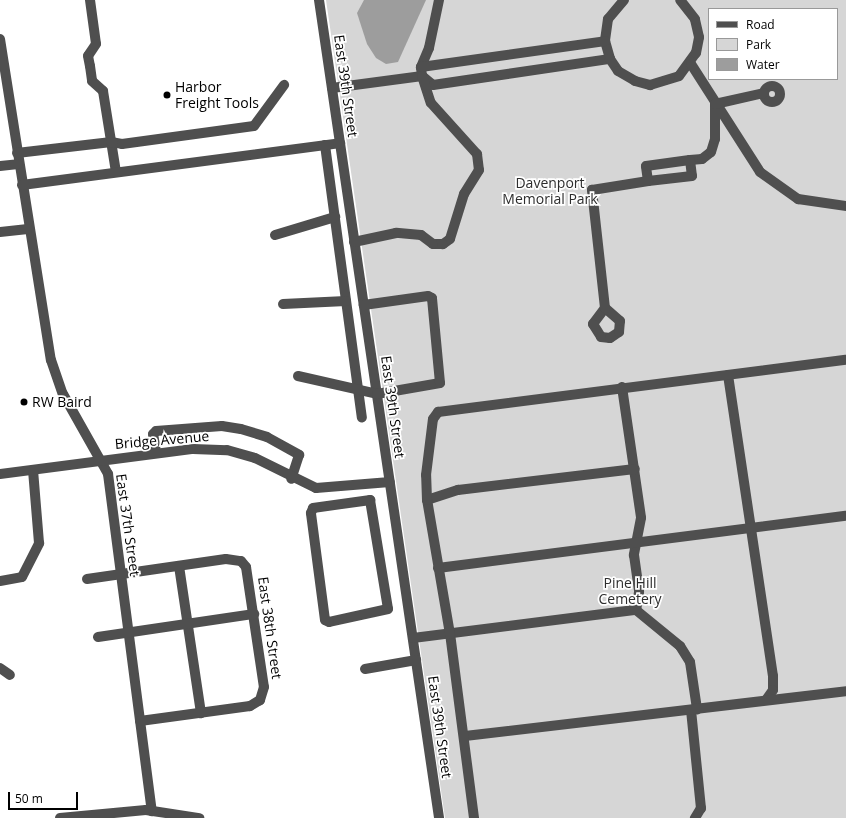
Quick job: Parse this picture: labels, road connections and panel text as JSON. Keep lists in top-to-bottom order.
{
  "streets": {
    "street": [
      "East 39th Street",
      "Bridge Avenue",
      "East 37th Street",
      "East 38th Street"
    ]
  },
  "crossings": [
    ["East 39th Street", "Bridge Avenue"],
    ["Bridge Avenue", "East 37th Street"]
  ],
  "parks": ["Davenport Memorial Park", "Pine Hill Cemetery"],
  "places": ["Harbor Freight Tools", "RW Baird"],
  "legend": ["Road", "Park", "Water"],
  "scale_bar": "50 m"
}
